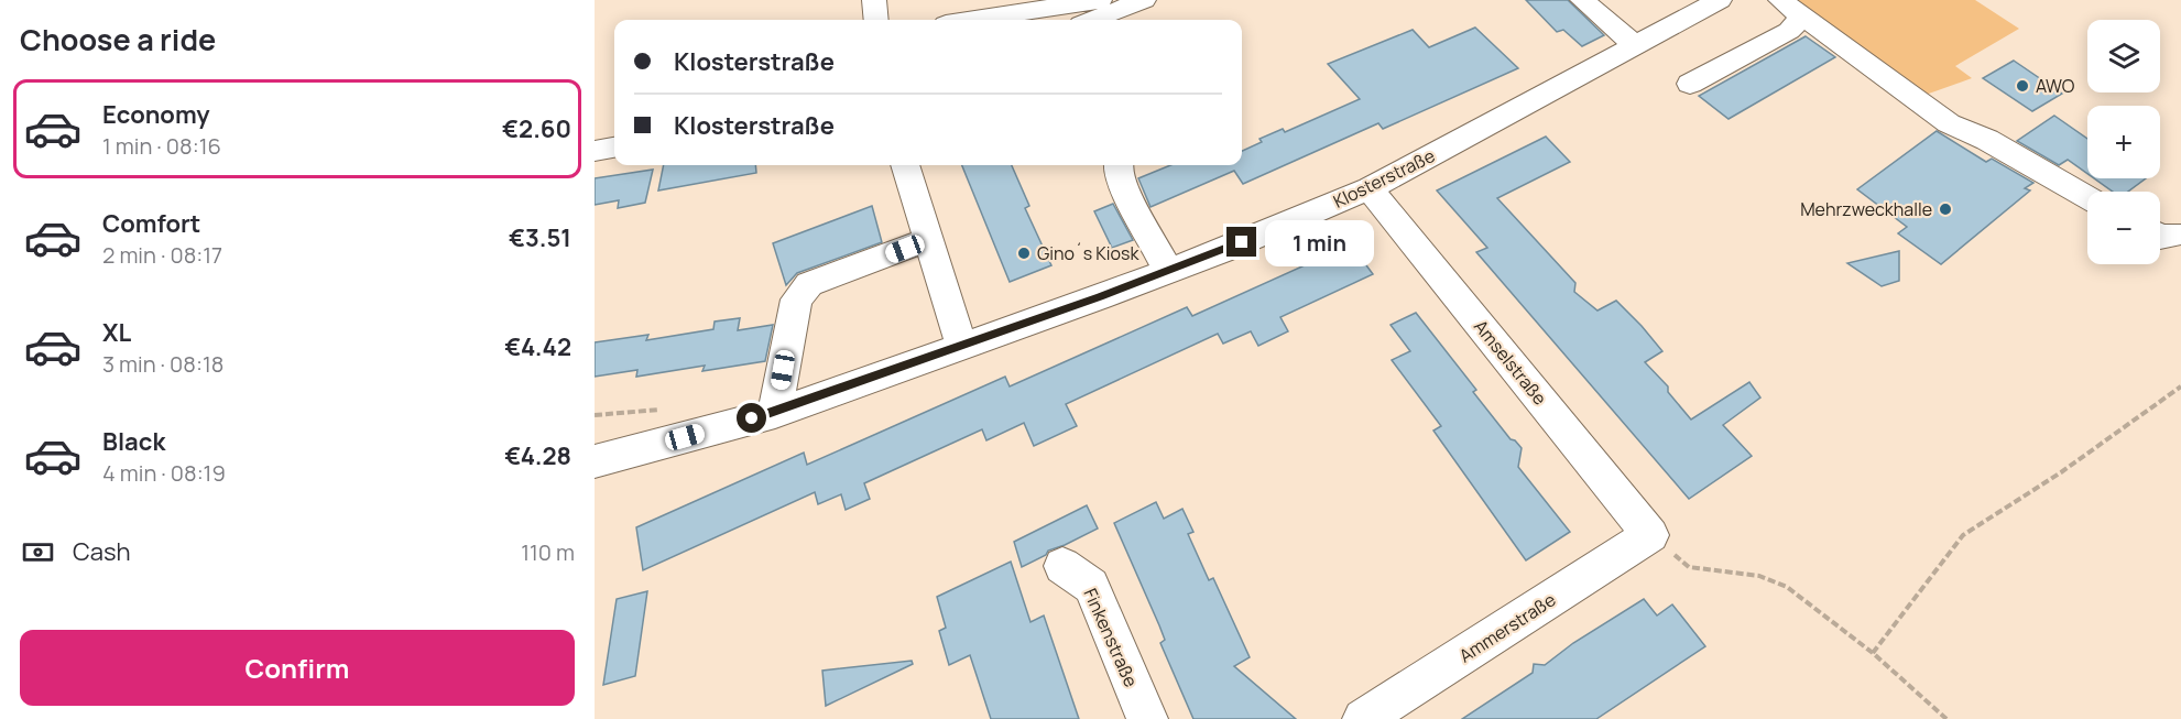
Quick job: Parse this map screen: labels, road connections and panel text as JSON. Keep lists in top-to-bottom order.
{
  "streets": {
    "street": [
      "Klosterstraße",
      "Amselstraße",
      "Ammerstraße",
      "Finkenstraße"
    ]
  },
  "crossings": [
    ["Klosterstraße", "Amselstraße"],
    ["Amselstraße", "Ammerstraße"]
  ],
  "places": ["AWO", "Mehrzweckhalle", "Gino´s Kiosk"],
  "page": {
    "heading": "Choose a ride",
    "map_buttons": ["+", "−"],
    "banner": ["Klosterstraße", "Klosterstraße"],
    "list": [
      {
        "name": "Economy",
        "note": "1 min · 08:16",
        "value": "€2.60"
      },
      {
        "name": "Comfort",
        "note": "2 min · 08:17",
        "value": "€3.51"
      },
      {
        "name": "XL",
        "note": "3 min · 08:18",
        "value": "€4.42"
      },
      {
        "name": "Black",
        "note": "4 min · 08:19",
        "value": "€4.28"
      }
    ],
    "bubble": "1 min",
    "pay": ["Cash", "110 m"],
    "buttons": "Confirm"
  }
}
